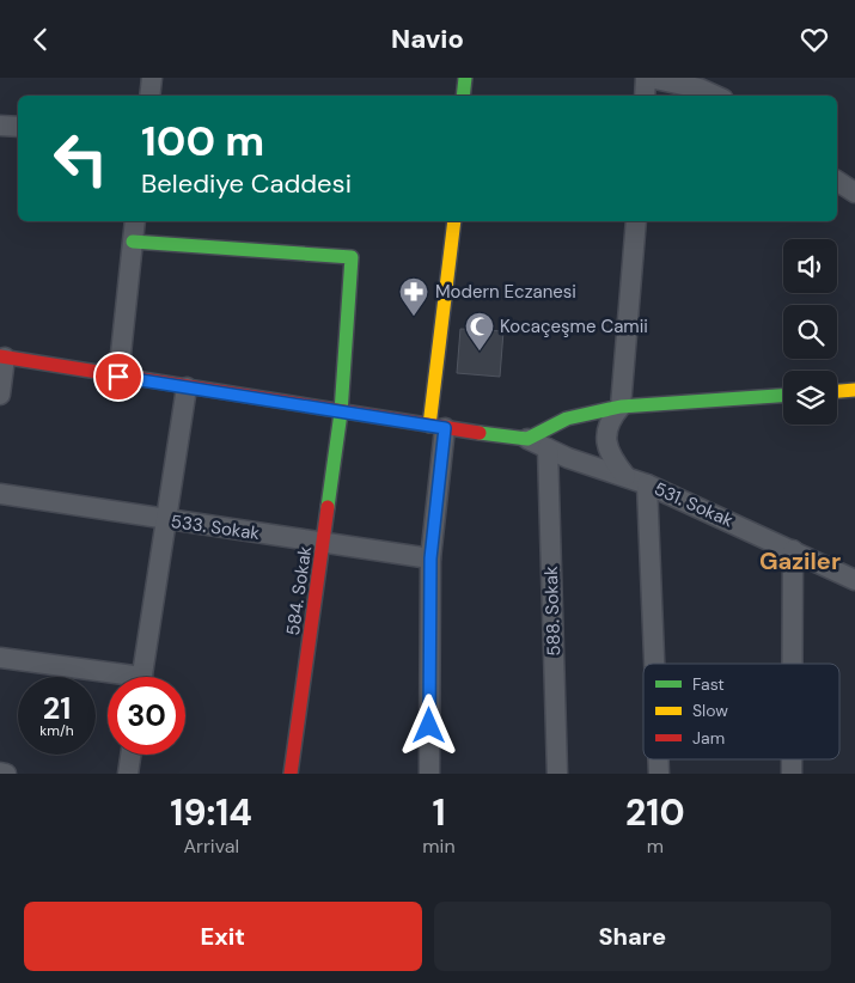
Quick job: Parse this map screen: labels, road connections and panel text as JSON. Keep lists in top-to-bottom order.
{
  "streets": {
    "street": [
      "531. Sokak",
      "533. Sokak",
      "584. Sokak",
      "588. Sokak"
    ]
  },
  "crossings": [
    ["531. Sokak", "588. Sokak"],
    ["533. Sokak", "584. Sokak"]
  ],
  "districts": ["Gaziler"],
  "places": {
    "pharmacy": ["Modern Eczanesi"],
    "mosque": ["Kocaçeşme Camii"]
  },
  "legend": ["Fast", "Slow", "Jam"],
  "page": {
    "header": "Navio",
    "turn": ["100 m", "Belediye Caddesi"],
    "speed": "21 km/h",
    "limit": "30",
    "eta": [
      "19:14",
      "Arrival",
      "1",
      "min",
      "210",
      "m"
    ],
    "buttons": ["Exit", "Share"]
  }
}
